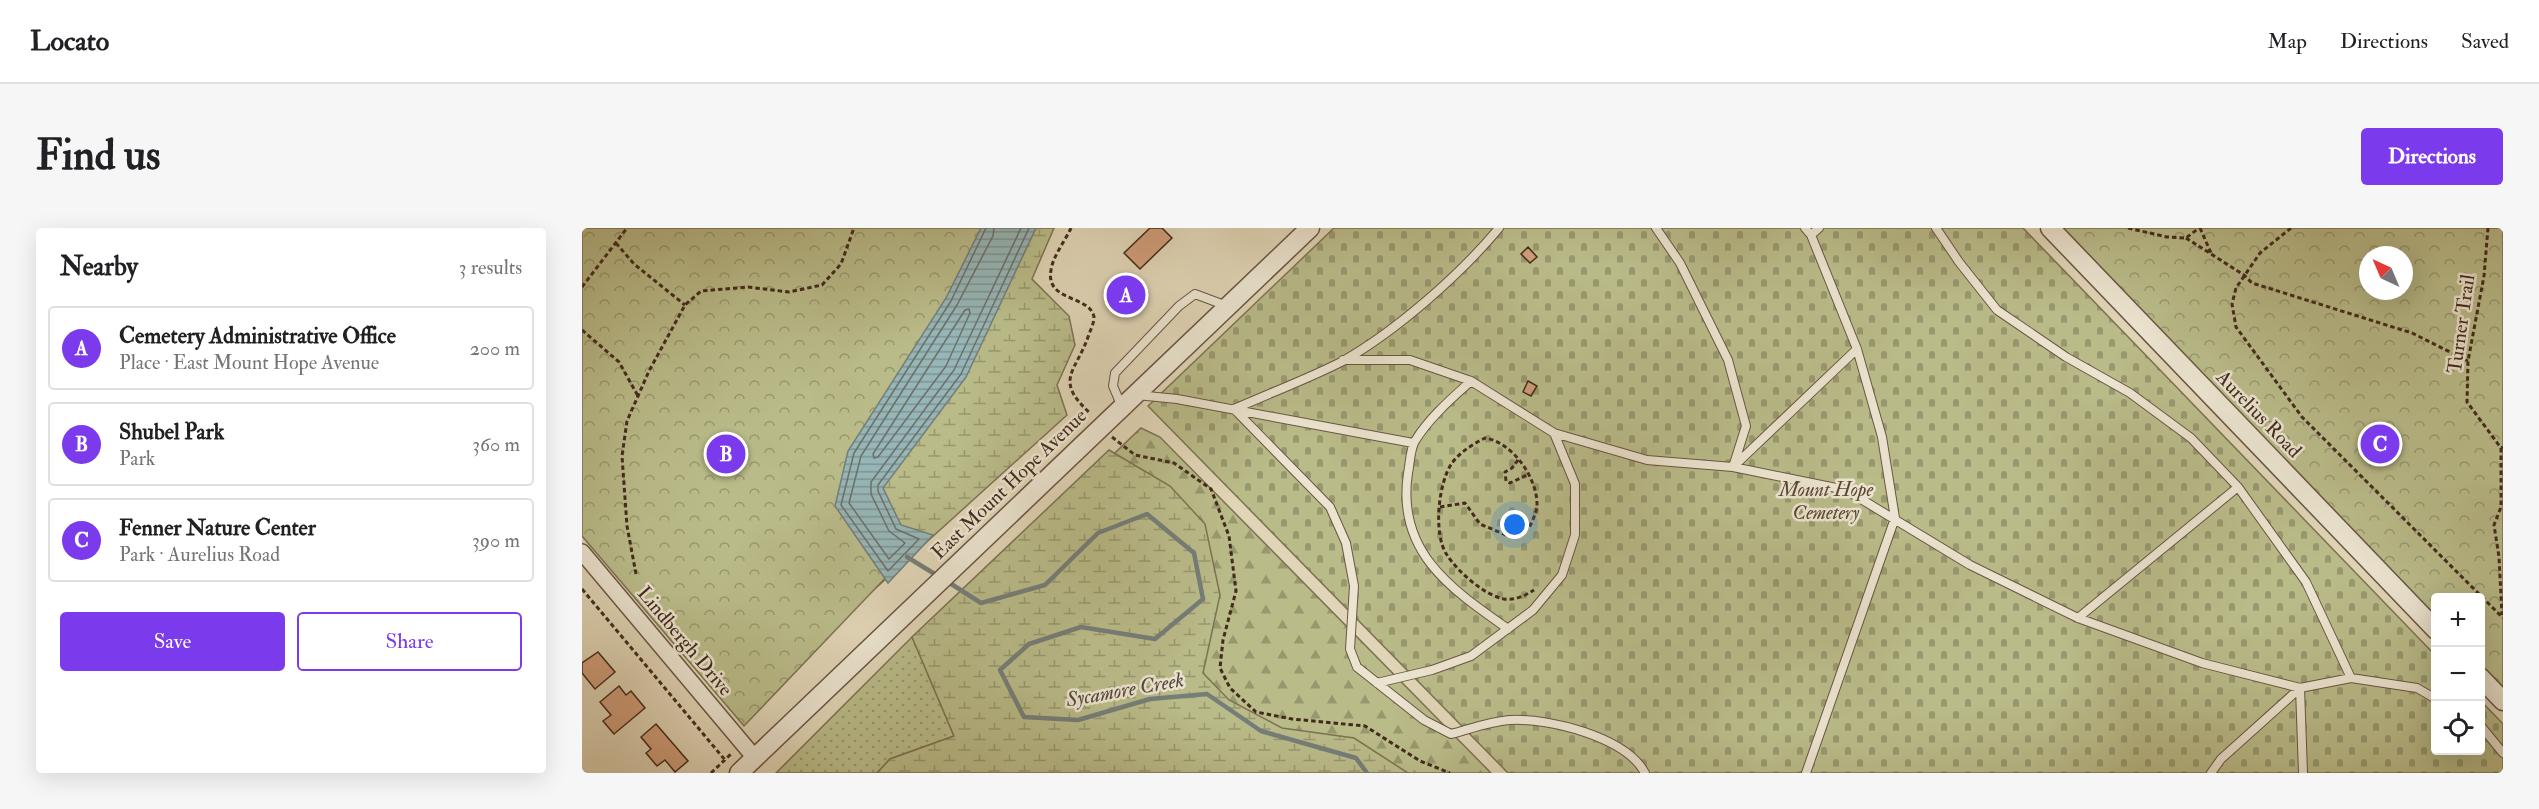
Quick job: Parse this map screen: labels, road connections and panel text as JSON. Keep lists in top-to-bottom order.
{
  "streets": {
    "street": ["Aurelius Road", "East Mount Hope Avenue", "Lindbergh Drive"],
    "path": ["Turner Trail"]
  },
  "crossings": [
    ["East Mount Hope Avenue", "Lindbergh Drive"]
  ],
  "water": ["Sycamore Creek"],
  "parks": ["Mount Hope Cemetery"],
  "north": "top left",
  "page": {
    "header": "Locato",
    "nav": ["Map", "Directions", "Saved"],
    "buttons": [
      "Directions",
      ["Save", "Share"]
    ],
    "title": "Find us",
    "heading": ["Nearby", "3 results"],
    "pins": ["A", "C", "B"],
    "list": [
      {
        "mark": "A",
        "name": "Cemetery Administrative Office",
        "note": "Place · East Mount Hope Avenue",
        "value": "200 m"
      },
      {
        "mark": "B",
        "name": "Shubel Park",
        "note": "Park",
        "value": "360 m"
      },
      {
        "mark": "C",
        "name": "Fenner Nature Center",
        "note": "Park · Aurelius Road",
        "value": "390 m"
      }
    ],
    "map_buttons": ["+", "−"]
  }
}
